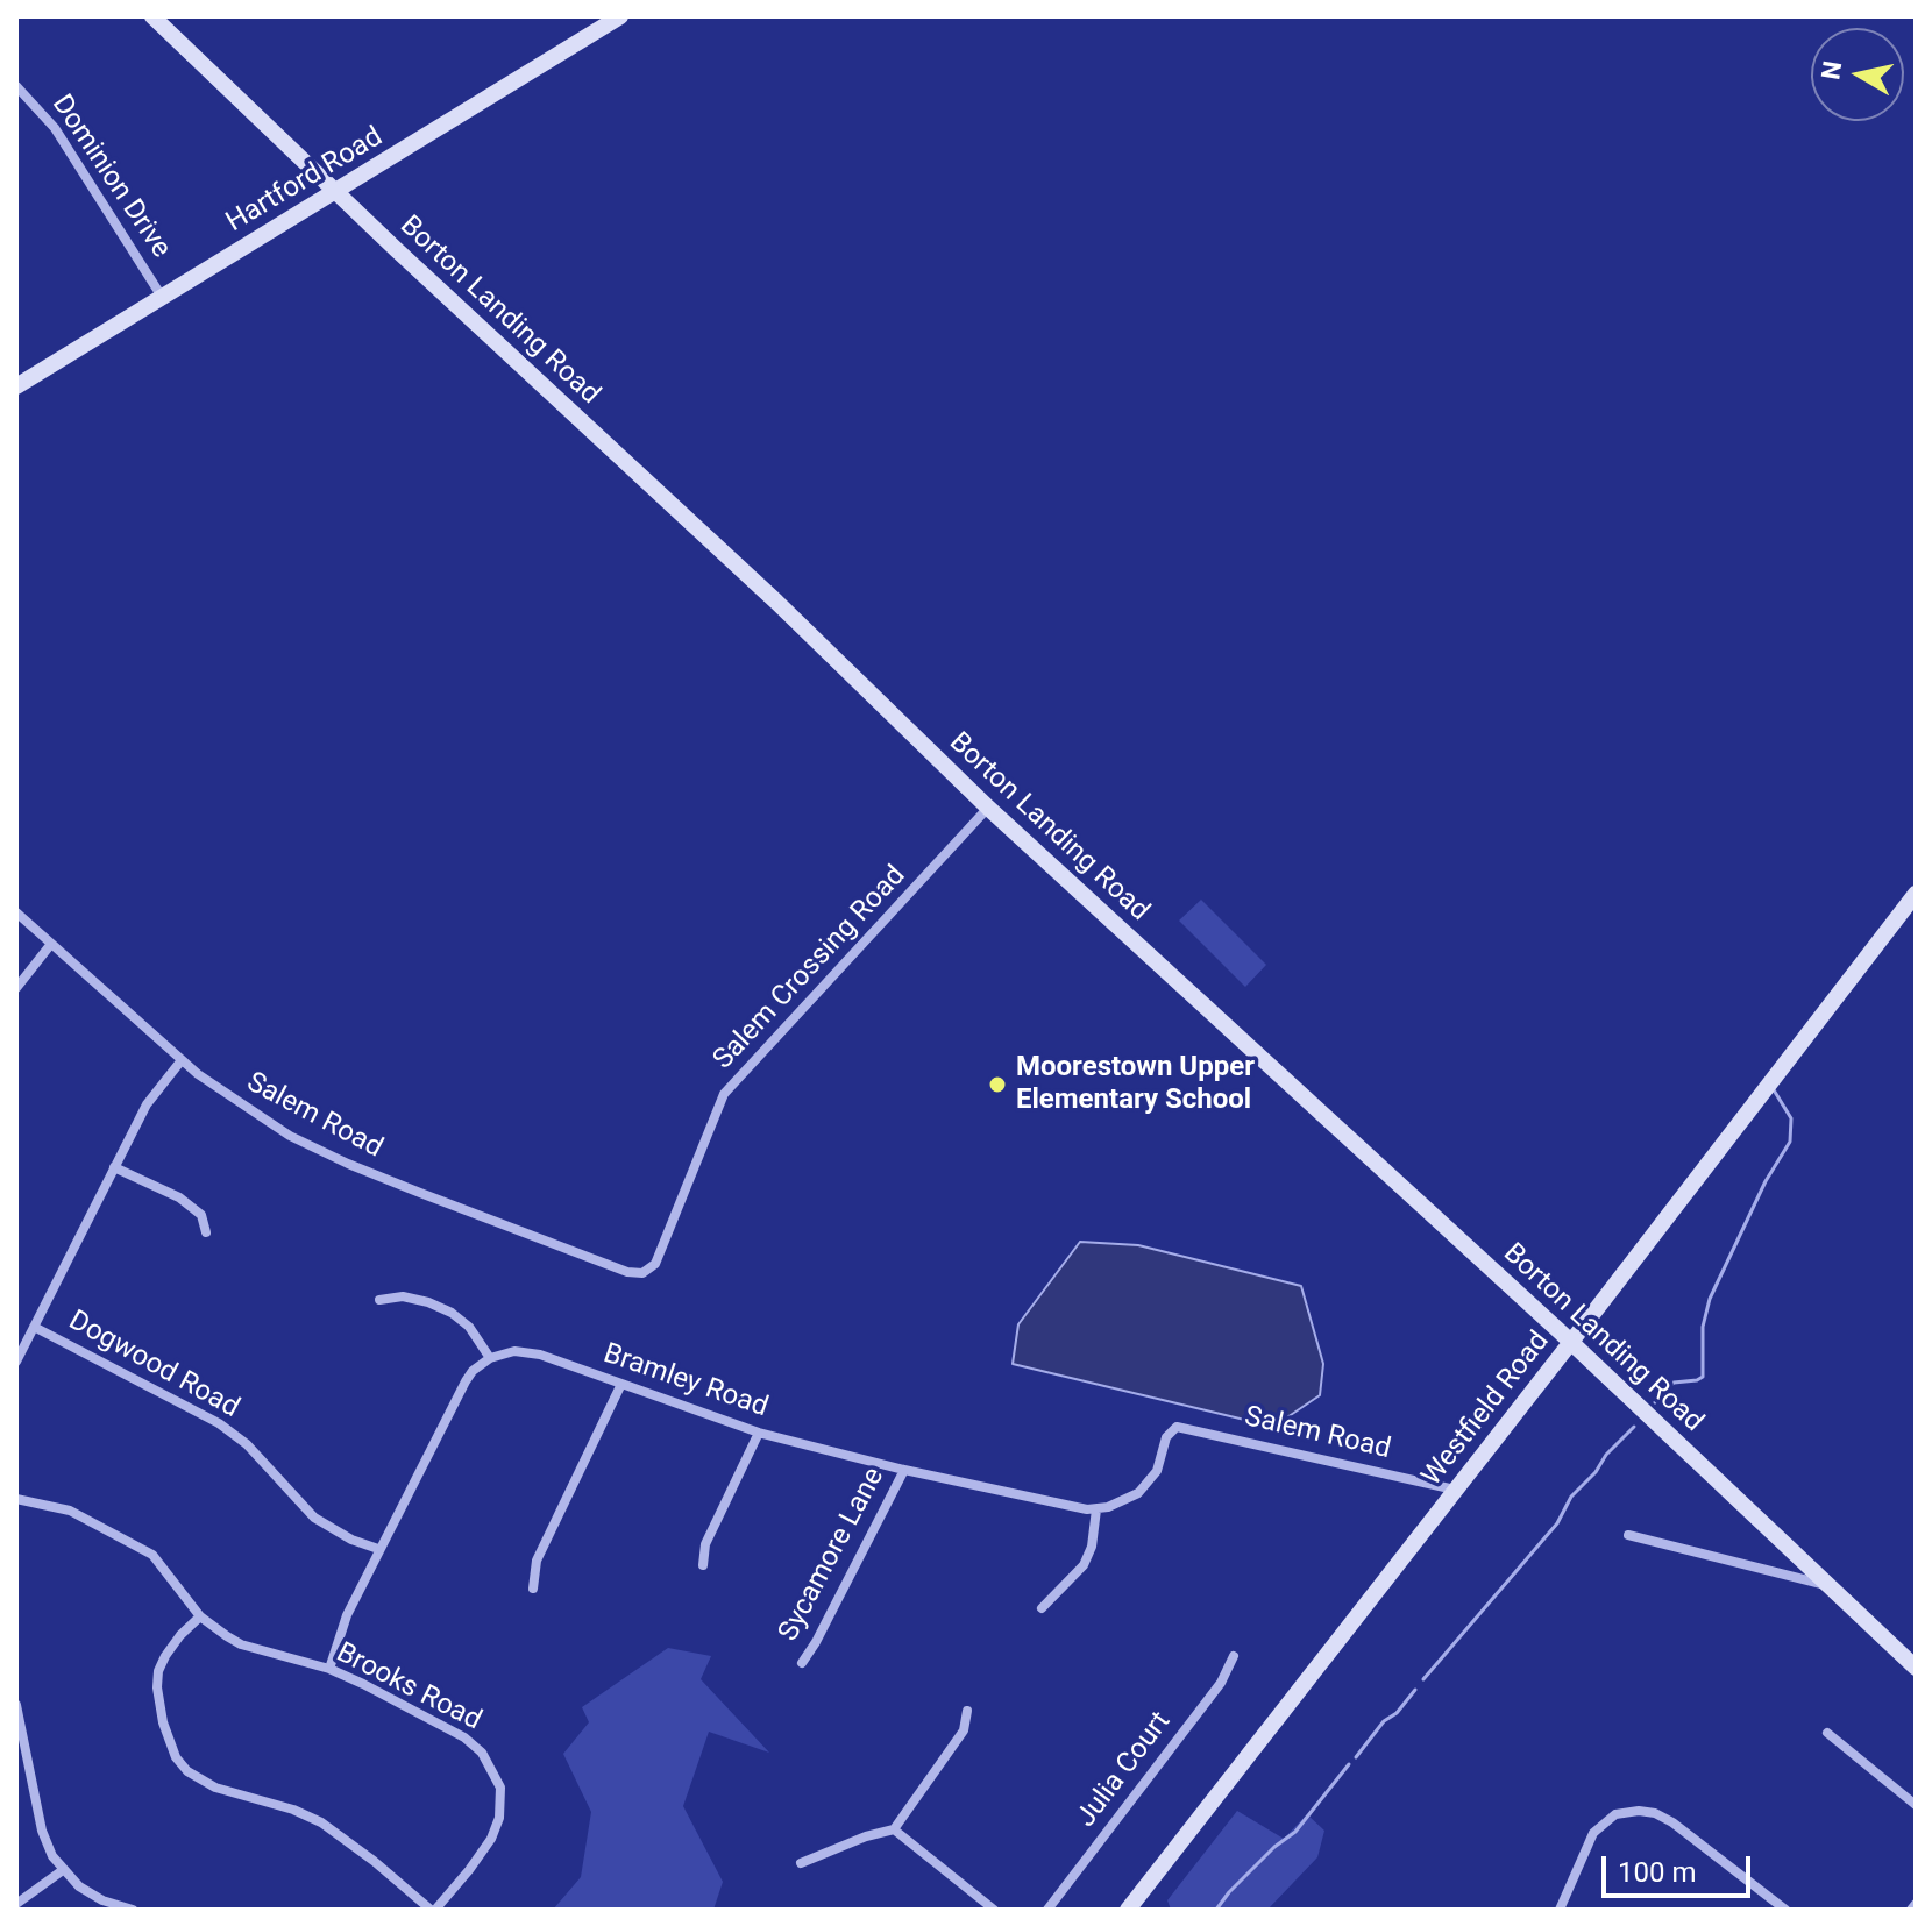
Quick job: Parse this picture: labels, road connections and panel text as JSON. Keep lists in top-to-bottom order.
{
  "streets": {
    "street": [
      "Dominion Drive",
      "Hartford Road",
      "Borton Landing Road",
      "Salem Crossing Road",
      "Salem Road",
      "Dogwood Road",
      "Bramley Road",
      "Westfield Road",
      "Sycamore Lane",
      "Brooks Road",
      "Julia Court"
    ]
  },
  "crossings": [
    ["Dominion Drive", "Hartford Road"],
    ["Hartford Road", "Borton Landing Road"],
    ["Borton Landing Road", "Salem Crossing Road"],
    ["Borton Landing Road", "Westfield Road"],
    ["Salem Crossing Road", "Salem Road"],
    ["Salem Road", "Bramley Road"],
    ["Salem Road", "Westfield Road"],
    ["Bramley Road", "Sycamore Lane"]
  ],
  "places": ["Moorestown Upper Elementary School"],
  "scale_bar": "100 m",
  "north": "left"
}
